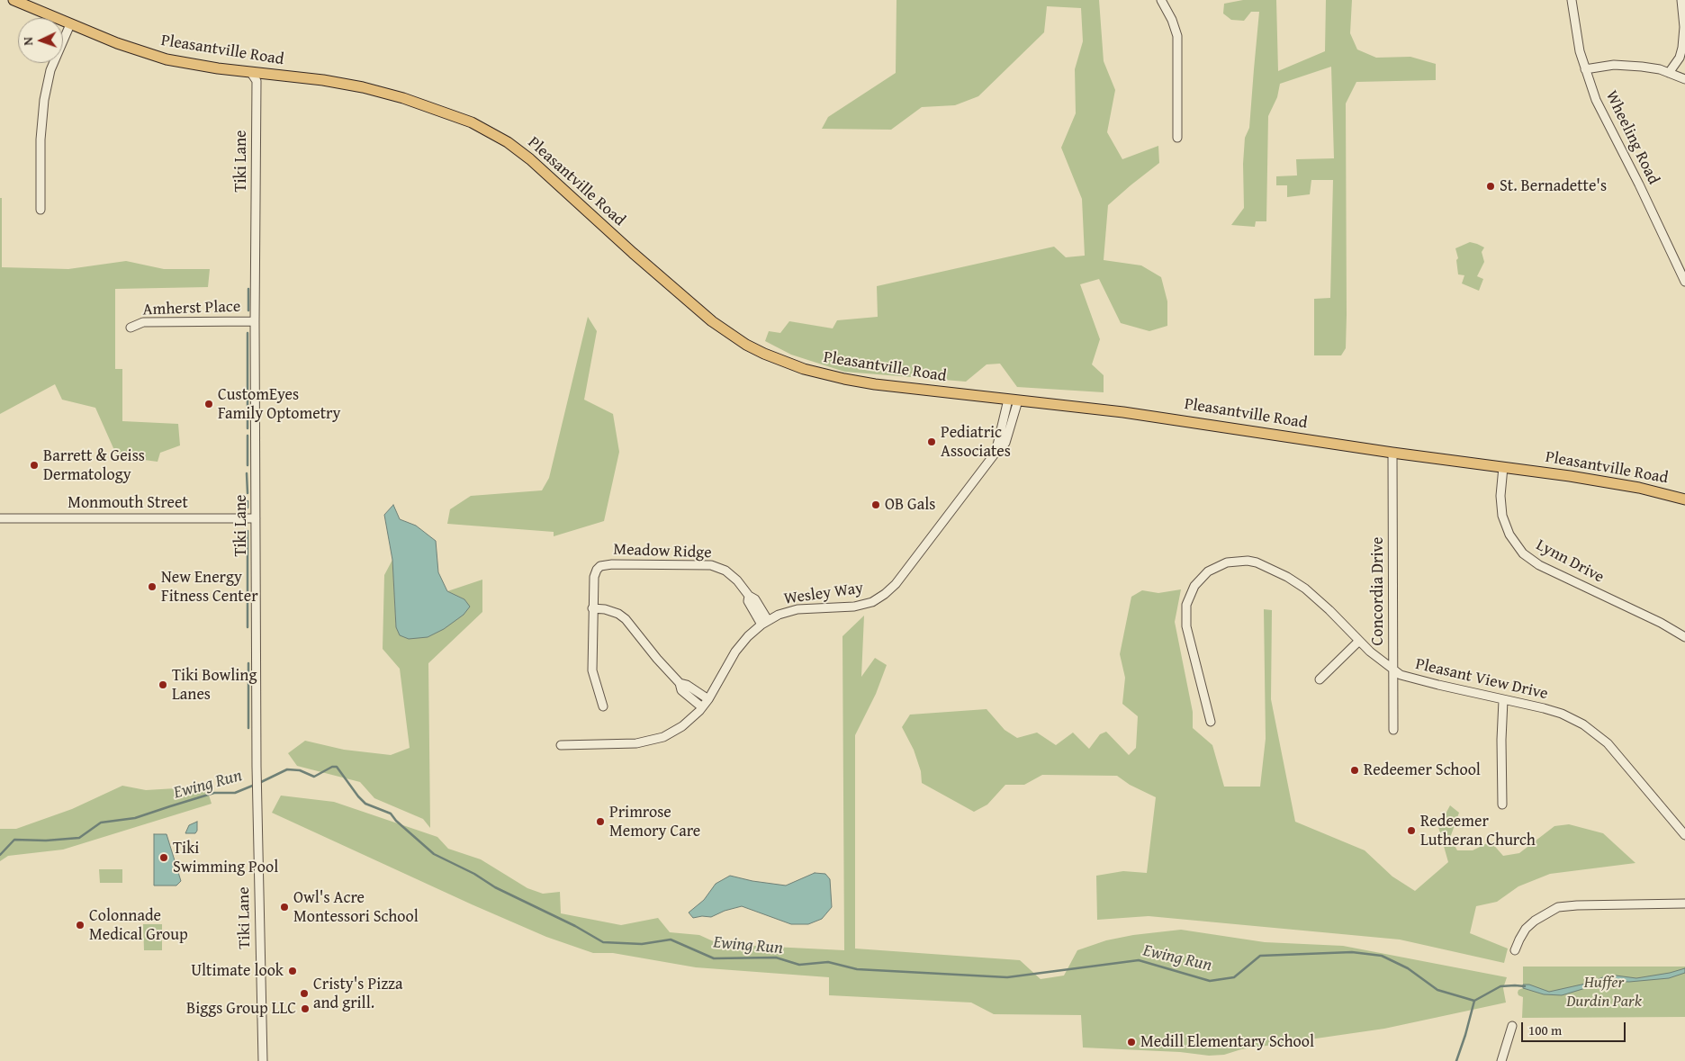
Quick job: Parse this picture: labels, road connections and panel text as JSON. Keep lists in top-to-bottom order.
{
  "streets": {
    "main road": ["Pleasantville Road"],
    "street": [
      "Wheeling Road",
      "Tiki Lane",
      "Amherst Place",
      "Monmouth Street",
      "Meadow Ridge",
      "Lynn Drive",
      "Concordia Drive",
      "Wesley Way",
      "Pleasant View Drive"
    ]
  },
  "crossings": [
    ["Pleasantville Road", "Tiki Lane"],
    ["Pleasantville Road", "Lynn Drive"],
    ["Pleasantville Road", "Concordia Drive"],
    ["Pleasantville Road", "Wesley Way"],
    ["Tiki Lane", "Amherst Place"],
    ["Tiki Lane", "Monmouth Street"],
    ["Meadow Ridge", "Wesley Way"],
    ["Concordia Drive", "Pleasant View Drive"]
  ],
  "water": ["Ewing Run"],
  "parks": ["Huffer Durdin Park"],
  "places": [
    "St. Bernadette's",
    "CustomEyes Family Optometry",
    "Pediatric Associates",
    "Barrett & Geiss Dermatology",
    "OB Gals",
    "New Energy Fitness Center",
    "Tiki Bowling Lanes",
    "Redeemer School",
    "Primrose Memory Care",
    "Redeemer Lutheran Church",
    "Tiki Swimming Pool",
    "Owl's Acre Montessori School",
    "Colonnade Medical Group",
    "Ultimate look",
    "Cristy's Pizza and grill.",
    "Biggs Group LLC",
    "Medill Elementary School"
  ],
  "scale_bar": "100 m",
  "north": "left"
}
